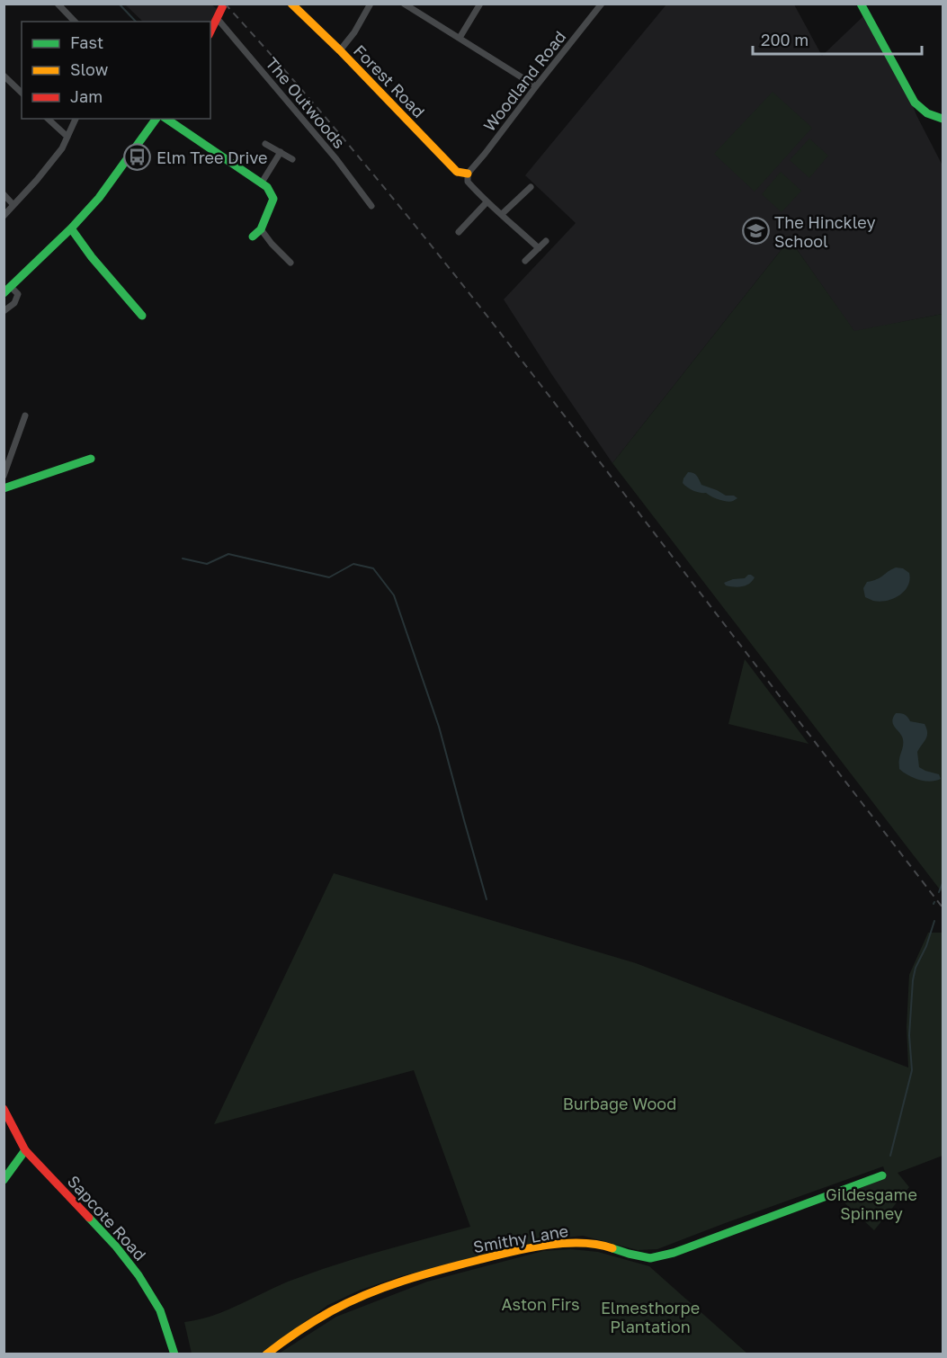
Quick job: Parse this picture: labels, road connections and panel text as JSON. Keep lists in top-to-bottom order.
{
  "streets": {
    "street": [
      "Forest Road",
      "Woodland Road",
      "The Outwoods",
      "Sapcote Road",
      "Smithy Lane"
    ]
  },
  "crossings": [
    ["Forest Road", "Woodland Road"]
  ],
  "parks": [
    "Burbage Wood",
    "Gildesgame Spinney",
    "Aston Firs",
    "Elmesthorpe Plantation"
  ],
  "places": {
    "bus stop": ["Elm Tree Drive"],
    "school or university": ["The Hinckley School"]
  },
  "legend": ["Fast", "Slow", "Jam"],
  "scale_bar": "200 m"
}
